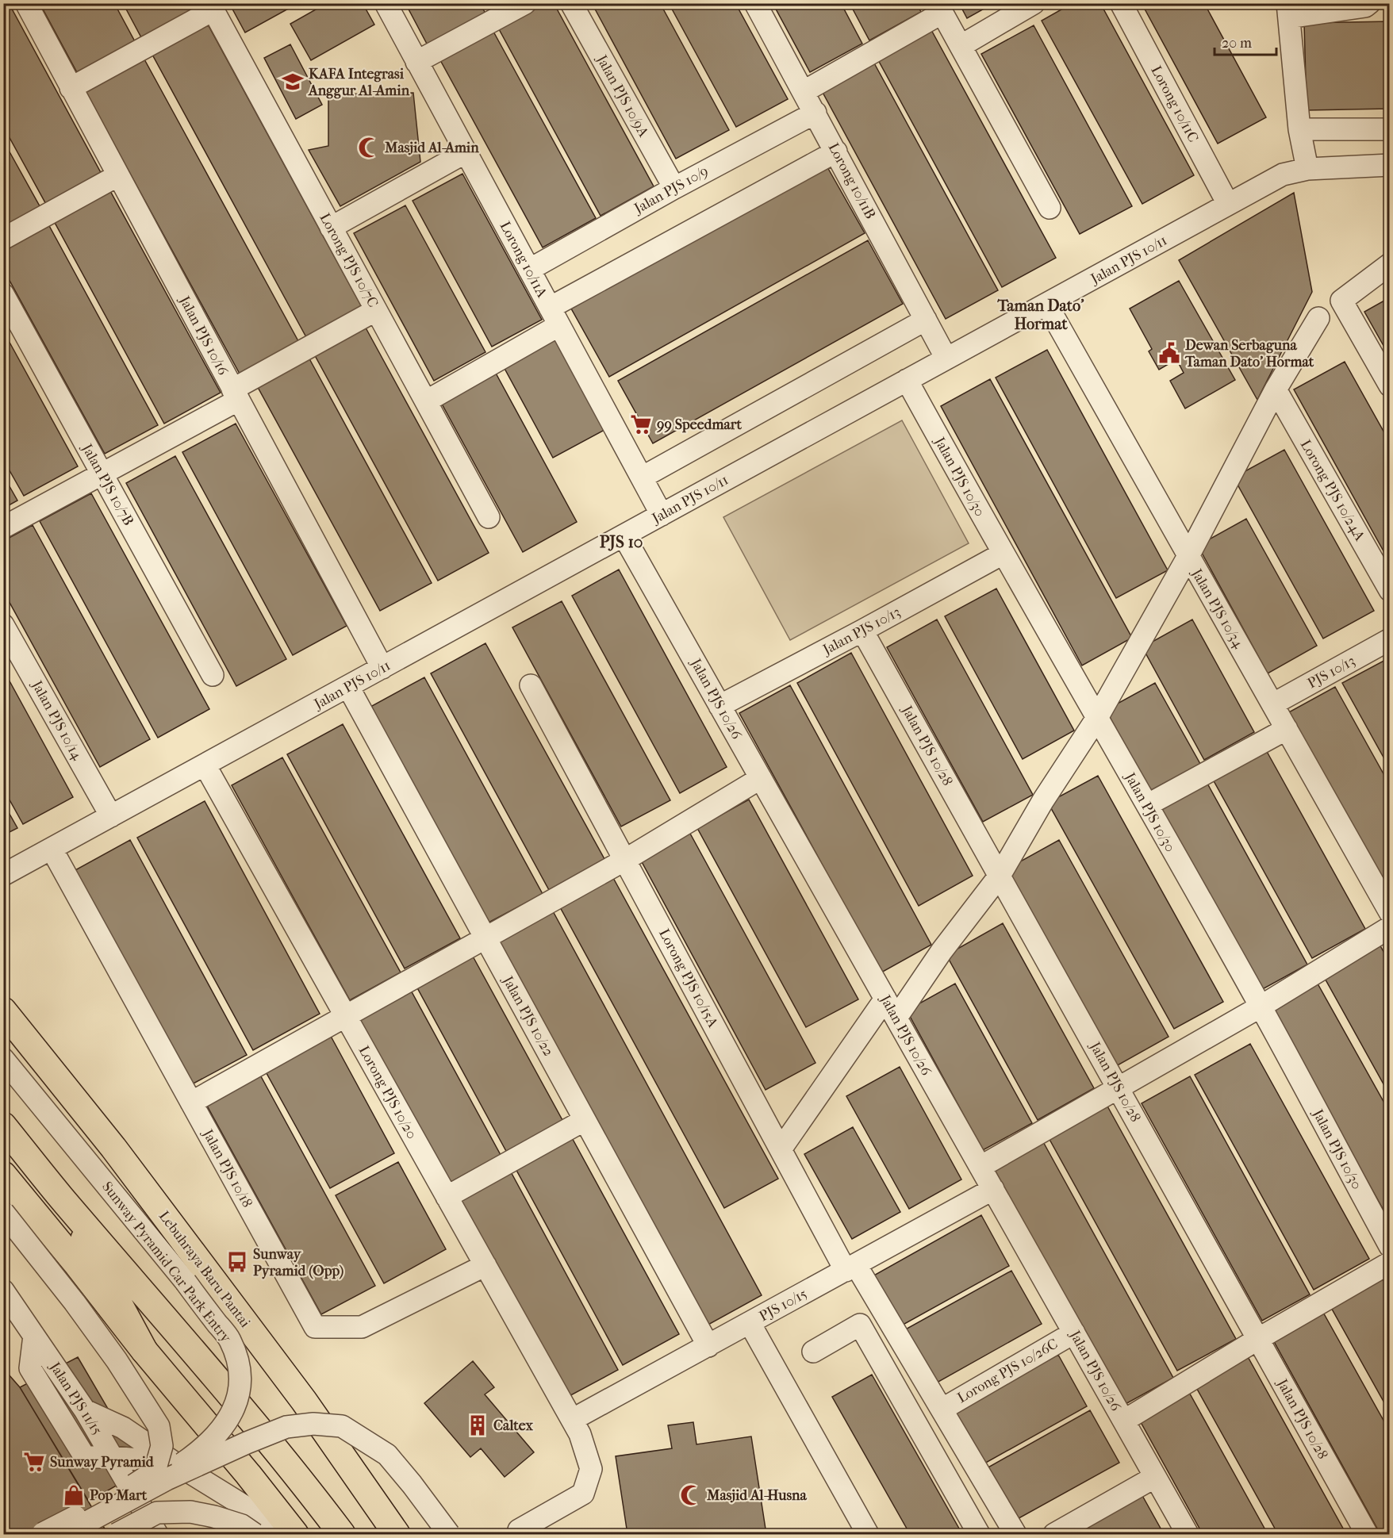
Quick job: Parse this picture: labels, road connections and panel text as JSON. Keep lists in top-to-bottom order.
{
  "streets": {
    "main road": ["Lebuhraya Baru Pantai"],
    "street": [
      "Jalan PJS 10/9A",
      "Lorong 10/11C",
      "Lorong 10/11B",
      "Jalan PJS 10/9",
      "Lorong 10/11A",
      "Jalan PJS 10/11",
      "Lorong PJS 10/7C",
      "Jalan PJS 10/16",
      "Jalan PJS 10/30",
      "Jalan PJS 10/7B",
      "Lorong PJS 10/24A",
      "Jalan PJS 10/34",
      "Jalan PJS 10/13",
      "PJS 10/13",
      "Jalan PJS 10/26",
      "Jalan PJS 10/14",
      "Jalan PJS 10/28",
      "Lorong PJS 10/15A",
      "Jalan PJS 10/22",
      "Lorong PJS 10/20",
      "Jalan PJS 10/18",
      "Sunway Pyramid Car Park Entry",
      "PJS 10/15",
      "Lorong PJS 10/26C",
      "Jalan PJS 11/15"
    ]
  },
  "crossings": [
    ["Jalan PJS 10/9A", "Jalan PJS 10/9"],
    ["Lorong 10/11C", "Jalan PJS 10/11"],
    ["Lorong 10/11B", "Jalan PJS 10/9"],
    ["Lorong 10/11B", "Jalan PJS 10/11"],
    ["Jalan PJS 10/9", "Lorong 10/11A"],
    ["Lorong 10/11A", "Jalan PJS 10/11"],
    ["Jalan PJS 10/11", "Jalan PJS 10/16"],
    ["Jalan PJS 10/11", "Jalan PJS 10/30"],
    ["Jalan PJS 10/11", "Jalan PJS 10/34"],
    ["Jalan PJS 10/11", "Jalan PJS 10/26"],
    ["Jalan PJS 10/11", "Jalan PJS 10/14"],
    ["Jalan PJS 10/11", "Jalan PJS 10/22"],
    ["Jalan PJS 10/11", "Lorong PJS 10/20"],
    ["Jalan PJS 10/11", "Jalan PJS 10/18"],
    ["Jalan PJS 10/30", "Jalan PJS 10/13"],
    ["Jalan PJS 10/34", "PJS 10/13"],
    ["Jalan PJS 10/13", "Jalan PJS 10/26"],
    ["Jalan PJS 10/13", "Jalan PJS 10/28"],
    ["Jalan PJS 10/26", "PJS 10/15"],
    ["Jalan PJS 10/26", "Lorong PJS 10/26C"],
    ["Lorong PJS 10/15A", "PJS 10/15"],
    ["Lorong PJS 10/15A", "Lorong PJS 10/26C"],
    ["Jalan PJS 10/22", "PJS 10/15"],
    ["Lorong PJS 10/20", "Jalan PJS 10/18"],
    ["Lorong PJS 10/20", "PJS 10/15"]
  ],
  "districts": ["Taman Dato' Hormat", "PJS 10"],
  "places": {
    "school or university": ["KAFA Integrasi Anggur Al-Amin"],
    "mosque": ["Masjid Al-Amin", "Masjid Al-Husna"],
    "public building": ["Dewan Serbaguna Taman Dato' Hormat"],
    "supermarket": ["99 Speedmart", "Sunway Pyramid"],
    "bus stop": ["Sunway Pyramid (Opp)"],
    "building": ["Caltex"],
    "shop": ["Pop Mart"]
  },
  "scale_bar": "20 m"
}
